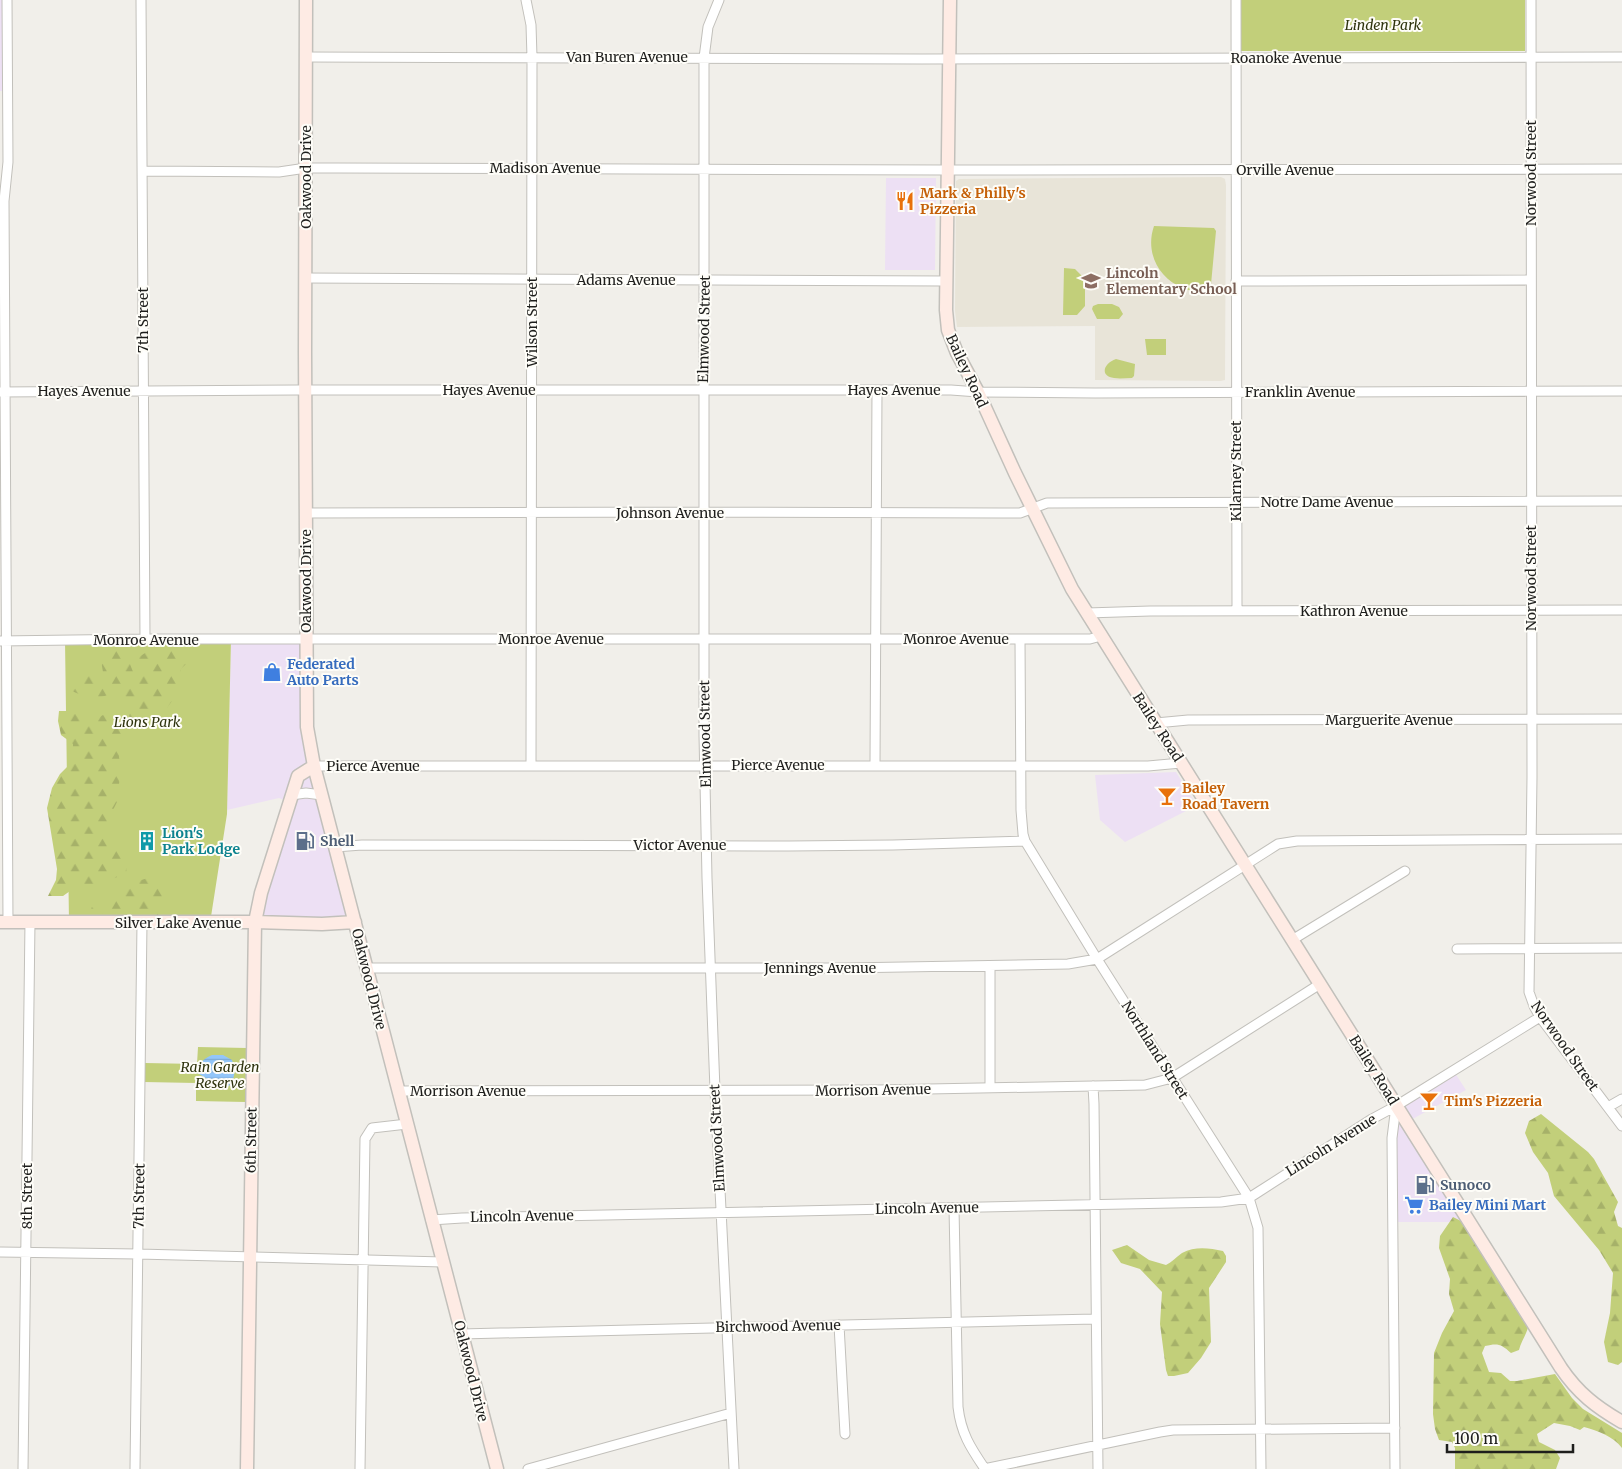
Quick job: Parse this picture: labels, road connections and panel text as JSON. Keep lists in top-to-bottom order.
{
  "streets": {
    "street": [
      "Van Buren Avenue",
      "Roanoke Avenue",
      "Madison Avenue",
      "Orville Avenue",
      "Norwood Street",
      "Oakwood Drive",
      "Adams Avenue",
      "7th Street",
      "Wilson Street",
      "Elmwood Street",
      "Bailey Road",
      "Hayes Avenue",
      "Franklin Avenue",
      "Kilarney Street",
      "Notre Dame Avenue",
      "Johnson Avenue",
      "Kathron Avenue",
      "Monroe Avenue",
      "Marguerite Avenue",
      "Pierce Avenue",
      "Victor Avenue",
      "Silver Lake Avenue",
      "Jennings Avenue",
      "Northland Street",
      "Morrison Avenue",
      "6th Street",
      "Lincoln Avenue",
      "8th Street",
      "Birchwood Avenue"
    ]
  },
  "crossings": [
    ["Van Buren Avenue", "Roanoke Avenue"],
    ["Van Buren Avenue", "Oakwood Drive"],
    ["Van Buren Avenue", "Wilson Street"],
    ["Van Buren Avenue", "Elmwood Street"],
    ["Van Buren Avenue", "Bailey Road"],
    ["Roanoke Avenue", "Norwood Street"],
    ["Roanoke Avenue", "Bailey Road"],
    ["Roanoke Avenue", "Kilarney Street"],
    ["Madison Avenue", "Orville Avenue"],
    ["Madison Avenue", "Oakwood Drive"],
    ["Madison Avenue", "7th Street"],
    ["Madison Avenue", "Wilson Street"],
    ["Madison Avenue", "Elmwood Street"],
    ["Madison Avenue", "Bailey Road"],
    ["Orville Avenue", "Norwood Street"],
    ["Orville Avenue", "Bailey Road"],
    ["Orville Avenue", "Kilarney Street"],
    ["Norwood Street", "Franklin Avenue"],
    ["Norwood Street", "Notre Dame Avenue"],
    ["Norwood Street", "Kathron Avenue"],
    ["Norwood Street", "Marguerite Avenue"],
    ["Norwood Street", "Jennings Avenue"],
    ["Norwood Street", "Lincoln Avenue"],
    ["Oakwood Drive", "Adams Avenue"],
    ["Oakwood Drive", "Hayes Avenue"],
    ["Oakwood Drive", "Johnson Avenue"],
    ["Oakwood Drive", "Monroe Avenue"],
    ["Oakwood Drive", "Pierce Avenue"],
    ["Oakwood Drive", "Victor Avenue"],
    ["Oakwood Drive", "Silver Lake Avenue"],
    ["Oakwood Drive", "Jennings Avenue"],
    ["Oakwood Drive", "Morrison Avenue"],
    ["Oakwood Drive", "6th Street"],
    ["Oakwood Drive", "Lincoln Avenue"],
    ["Oakwood Drive", "Birchwood Avenue"],
    ["Adams Avenue", "Wilson Street"],
    ["Adams Avenue", "Elmwood Street"],
    ["Adams Avenue", "Bailey Road"],
    ["7th Street", "Hayes Avenue"],
    ["7th Street", "Monroe Avenue"],
    ["7th Street", "Silver Lake Avenue"],
    ["Wilson Street", "Hayes Avenue"],
    ["Wilson Street", "Johnson Avenue"],
    ["Wilson Street", "Monroe Avenue"],
    ["Wilson Street", "Pierce Avenue"],
    ["Elmwood Street", "Hayes Avenue"],
    ["Elmwood Street", "Johnson Avenue"],
    ["Elmwood Street", "Monroe Avenue"],
    ["Elmwood Street", "Pierce Avenue"],
    ["Elmwood Street", "Victor Avenue"],
    ["Elmwood Street", "Jennings Avenue"],
    ["Elmwood Street", "Morrison Avenue"],
    ["Elmwood Street", "Lincoln Avenue"],
    ["Elmwood Street", "Birchwood Avenue"],
    ["Bailey Road", "Hayes Avenue"],
    ["Bailey Road", "Franklin Avenue"],
    ["Bailey Road", "Notre Dame Avenue"],
    ["Bailey Road", "Johnson Avenue"],
    ["Bailey Road", "Kathron Avenue"],
    ["Bailey Road", "Monroe Avenue"],
    ["Bailey Road", "Marguerite Avenue"],
    ["Bailey Road", "Pierce Avenue"],
    ["Bailey Road", "Jennings Avenue"],
    ["Bailey Road", "Morrison Avenue"],
    ["Bailey Road", "Lincoln Avenue"],
    ["Hayes Avenue", "Franklin Avenue"],
    ["Franklin Avenue", "Kilarney Street"],
    ["Kilarney Street", "Notre Dame Avenue"],
    ["Kilarney Street", "Kathron Avenue"],
    ["Notre Dame Avenue", "Johnson Avenue"],
    ["Monroe Avenue", "Northland Street"],
    ["Pierce Avenue", "Northland Street"],
    ["Pierce Avenue", "6th Street"],
    ["Victor Avenue", "Northland Street"],
    ["Silver Lake Avenue", "6th Street"],
    ["Silver Lake Avenue", "8th Street"],
    ["Jennings Avenue", "Northland Street"],
    ["Northland Street", "Morrison Avenue"],
    ["Northland Street", "Lincoln Avenue"]
  ],
  "parks": ["Linden Park", "Lions Park", "Rain Garden Reserve"],
  "places": {
    "restaurant": ["Mark & Philly's Pizzeria"],
    "school or university": ["Lincoln Elementary School"],
    "shop": ["Federated Auto Parts"],
    "bar": ["Bailey Road Tavern", "Tim's Pizzeria"],
    "building": ["Lion's Park Lodge"],
    "fuel station": ["Shell", "Sunoco"],
    "supermarket": ["Bailey Mini Mart"]
  },
  "scale_bar": "100 m"
}
